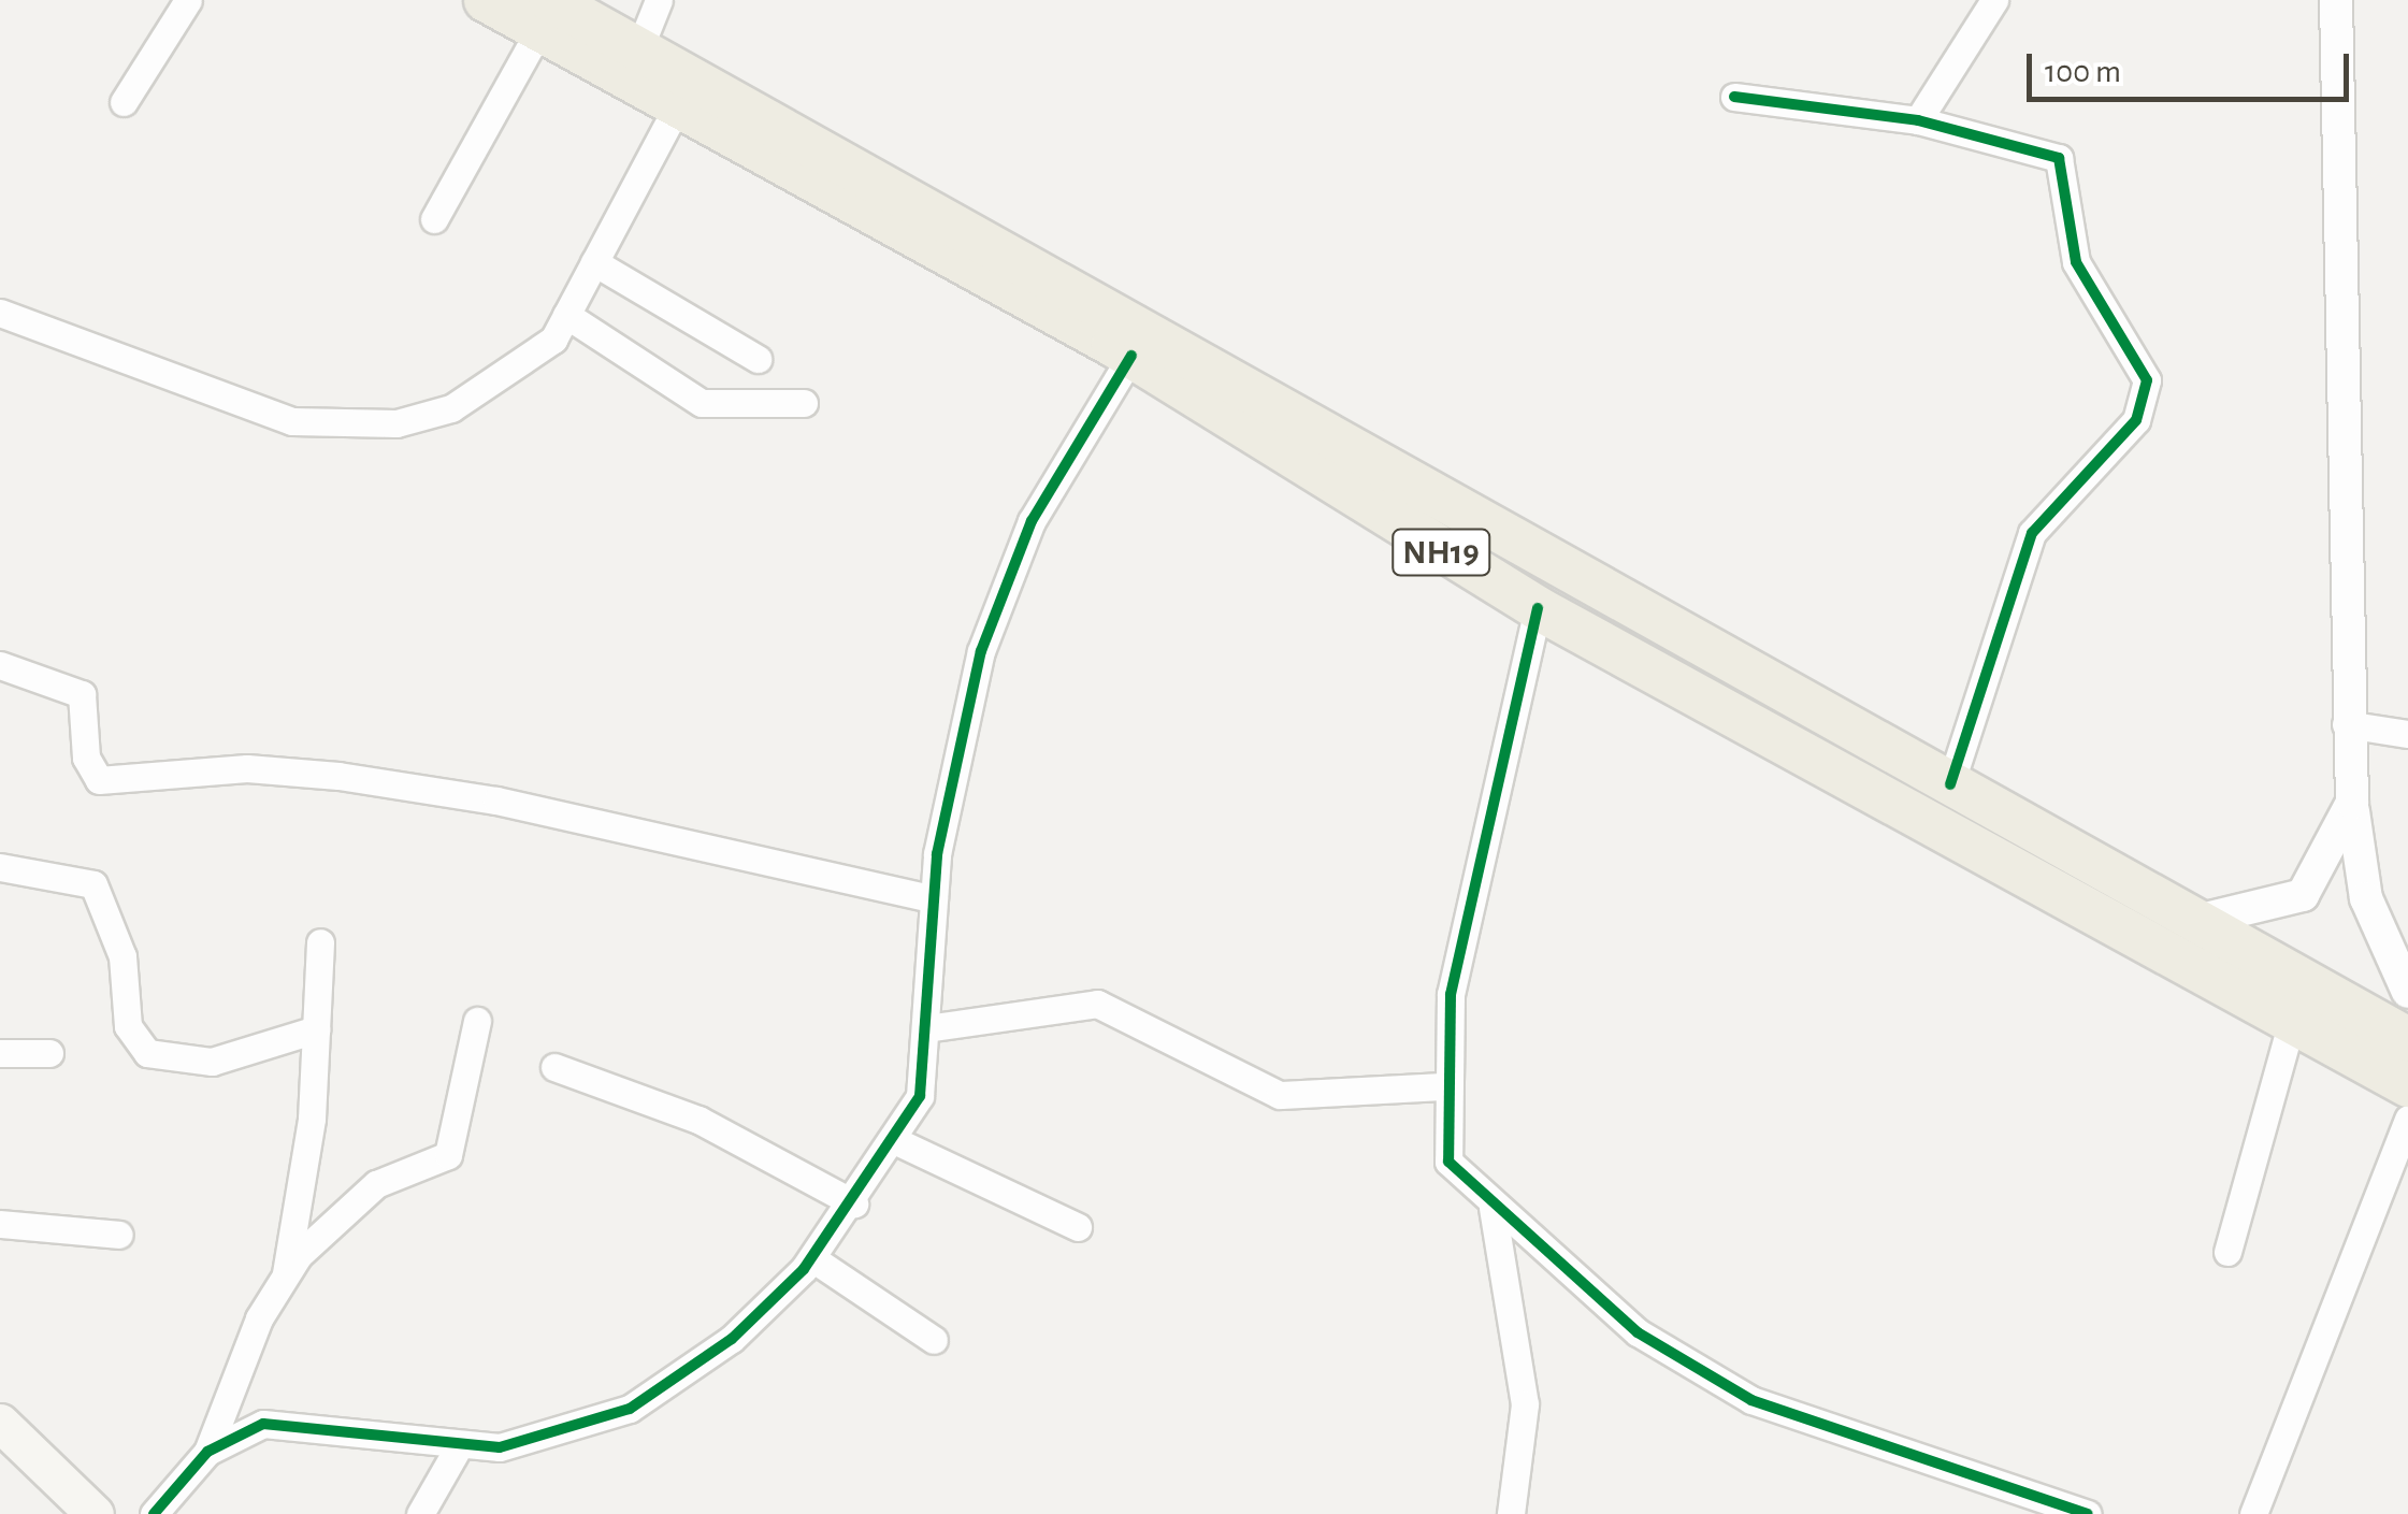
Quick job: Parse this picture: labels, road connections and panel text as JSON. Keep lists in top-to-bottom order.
{
  "streets": {
    "highway": ["NH19"]
  },
  "scale_bar": "100 m"
}
